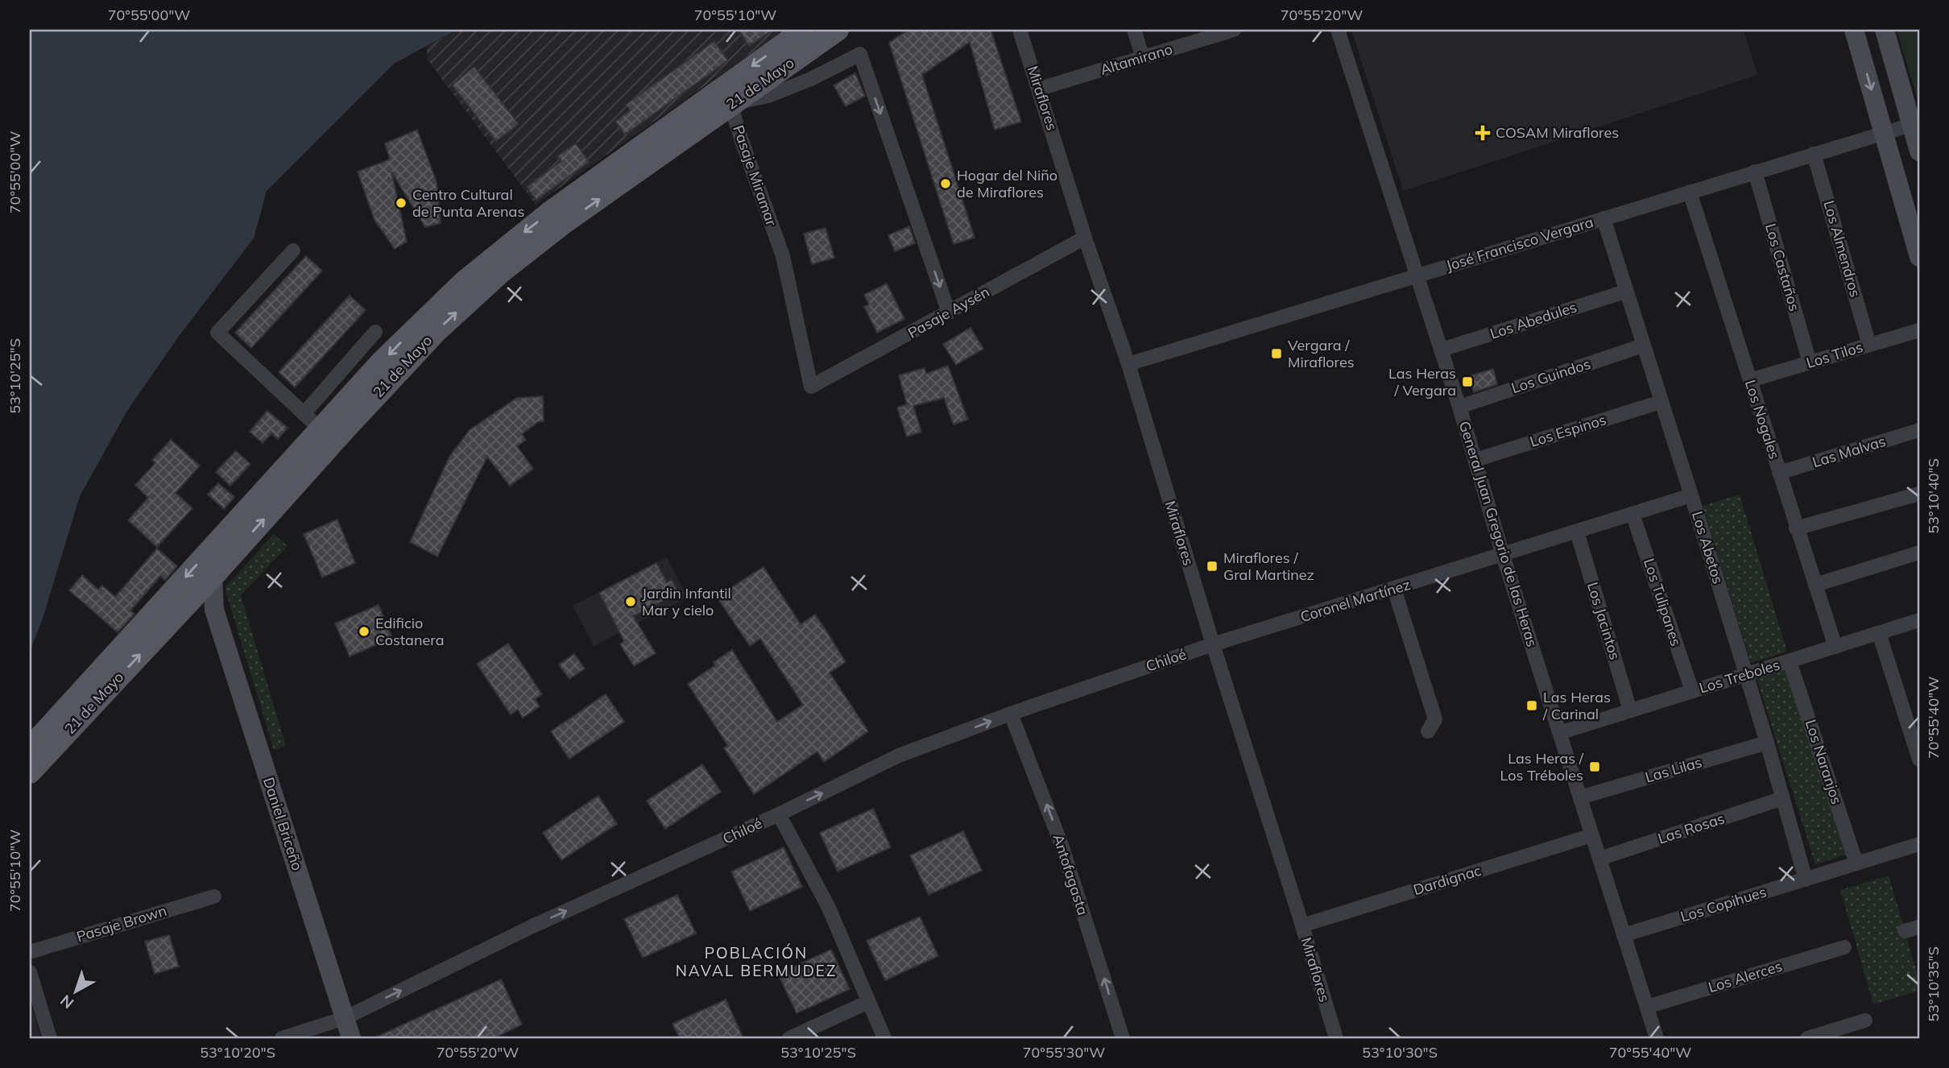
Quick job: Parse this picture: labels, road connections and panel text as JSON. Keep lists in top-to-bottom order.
{
  "streets": {
    "main road": ["21 de Mayo"],
    "street": [
      "Altamirano",
      "Miraflores",
      "Pasaje Miramar",
      "José Francisco Vergara",
      "Los Almendros",
      "Los Castaños",
      "Pasaje Aysén",
      "Los Abedules",
      "Los Tilos",
      "Los Guindos",
      "Los Nogales",
      "Los Espinos",
      "Las Malvas",
      "General Juan Gregorio de las Heras",
      "Los Abetos",
      "Coronel Martínez",
      "Los Tulipanes",
      "Los Jacintos",
      "Chiloé",
      "Los Treboles",
      "Los Naranjos",
      "Las Lilas",
      "Daniel Briceño",
      "Las Rosas",
      "Antofagasta",
      "Dardignac",
      "Los Copihues",
      "Pasaje Brown",
      "Los Alerces"
    ]
  },
  "crossings": [
    ["Altamirano", "Miraflores"],
    ["21 de Mayo", "Pasaje Miramar"],
    ["21 de Mayo", "Daniel Briceño"],
    ["Miraflores", "José Francisco Vergara"],
    ["Miraflores", "Pasaje Aysén"],
    ["Miraflores", "Coronel Martínez"],
    ["Miraflores", "Chiloé"],
    ["Miraflores", "Dardignac"],
    ["Pasaje Miramar", "Pasaje Aysén"],
    ["José Francisco Vergara", "Los Almendros"],
    ["José Francisco Vergara", "Los Castaños"],
    ["José Francisco Vergara", "Los Nogales"],
    ["José Francisco Vergara", "General Juan Gregorio de las Heras"],
    ["José Francisco Vergara", "Los Abetos"],
    ["Los Almendros", "Los Tilos"],
    ["Los Castaños", "Los Tilos"],
    ["Los Abedules", "General Juan Gregorio de las Heras"],
    ["Los Abedules", "Los Abetos"],
    ["Los Tilos", "Los Nogales"],
    ["Los Guindos", "General Juan Gregorio de las Heras"],
    ["Los Guindos", "Los Abetos"],
    ["Los Nogales", "Las Malvas"],
    ["Los Nogales", "Los Treboles"],
    ["Los Espinos", "General Juan Gregorio de las Heras"],
    ["Los Espinos", "Los Abetos"],
    ["General Juan Gregorio de las Heras", "Coronel Martínez"],
    ["General Juan Gregorio de las Heras", "Los Treboles"],
    ["General Juan Gregorio de las Heras", "Las Lilas"],
    ["General Juan Gregorio de las Heras", "Las Rosas"],
    ["General Juan Gregorio de las Heras", "Dardignac"],
    ["General Juan Gregorio de las Heras", "Los Copihues"],
    ["General Juan Gregorio de las Heras", "Los Alerces"],
    ["Los Abetos", "Coronel Martínez"],
    ["Los Abetos", "Los Treboles"],
    ["Los Abetos", "Las Lilas"],
    ["Los Abetos", "Las Rosas"],
    ["Los Abetos", "Los Copihues"],
    ["Coronel Martínez", "Los Tulipanes"],
    ["Coronel Martínez", "Los Jacintos"],
    ["Coronel Martínez", "Chiloé"],
    ["Los Tulipanes", "Los Treboles"],
    ["Los Jacintos", "Los Treboles"],
    ["Chiloé", "Daniel Briceño"],
    ["Chiloé", "Antofagasta"],
    ["Los Treboles", "Los Naranjos"],
    ["Los Naranjos", "Los Copihues"]
  ],
  "one_way": ["Chiloé", "Antofagasta"],
  "districts": ["POBLACIÓN NAVAL BERMUDEZ"],
  "places": {
    "health": ["COSAM Miraflores"],
    "other": [
      "Hogar del Niño de Miraflores",
      "Centro Cultural de Punta Arenas",
      "Jardin Infantil Mar y cielo",
      "Edificio Costanera"
    ],
    "transit": [
      "Vergara / Miraflores",
      "Las Heras / Vergara",
      "Miraflores / Gral Martinez",
      "Las Heras / Carinal",
      "Las Heras / Los Tréboles"
    ]
  },
  "north": "bottom left",
  "coordinates": [
    "70°55'00\"W",
    "70°55'10\"W",
    "70°55'20\"W",
    "53°10'25\"S",
    "53°10'40\"S",
    "70°55'40\"W",
    "53°10'35\"S",
    "53°10'20\"S",
    "70°55'30\"W",
    "53°10'30\"S"
  ]
}
